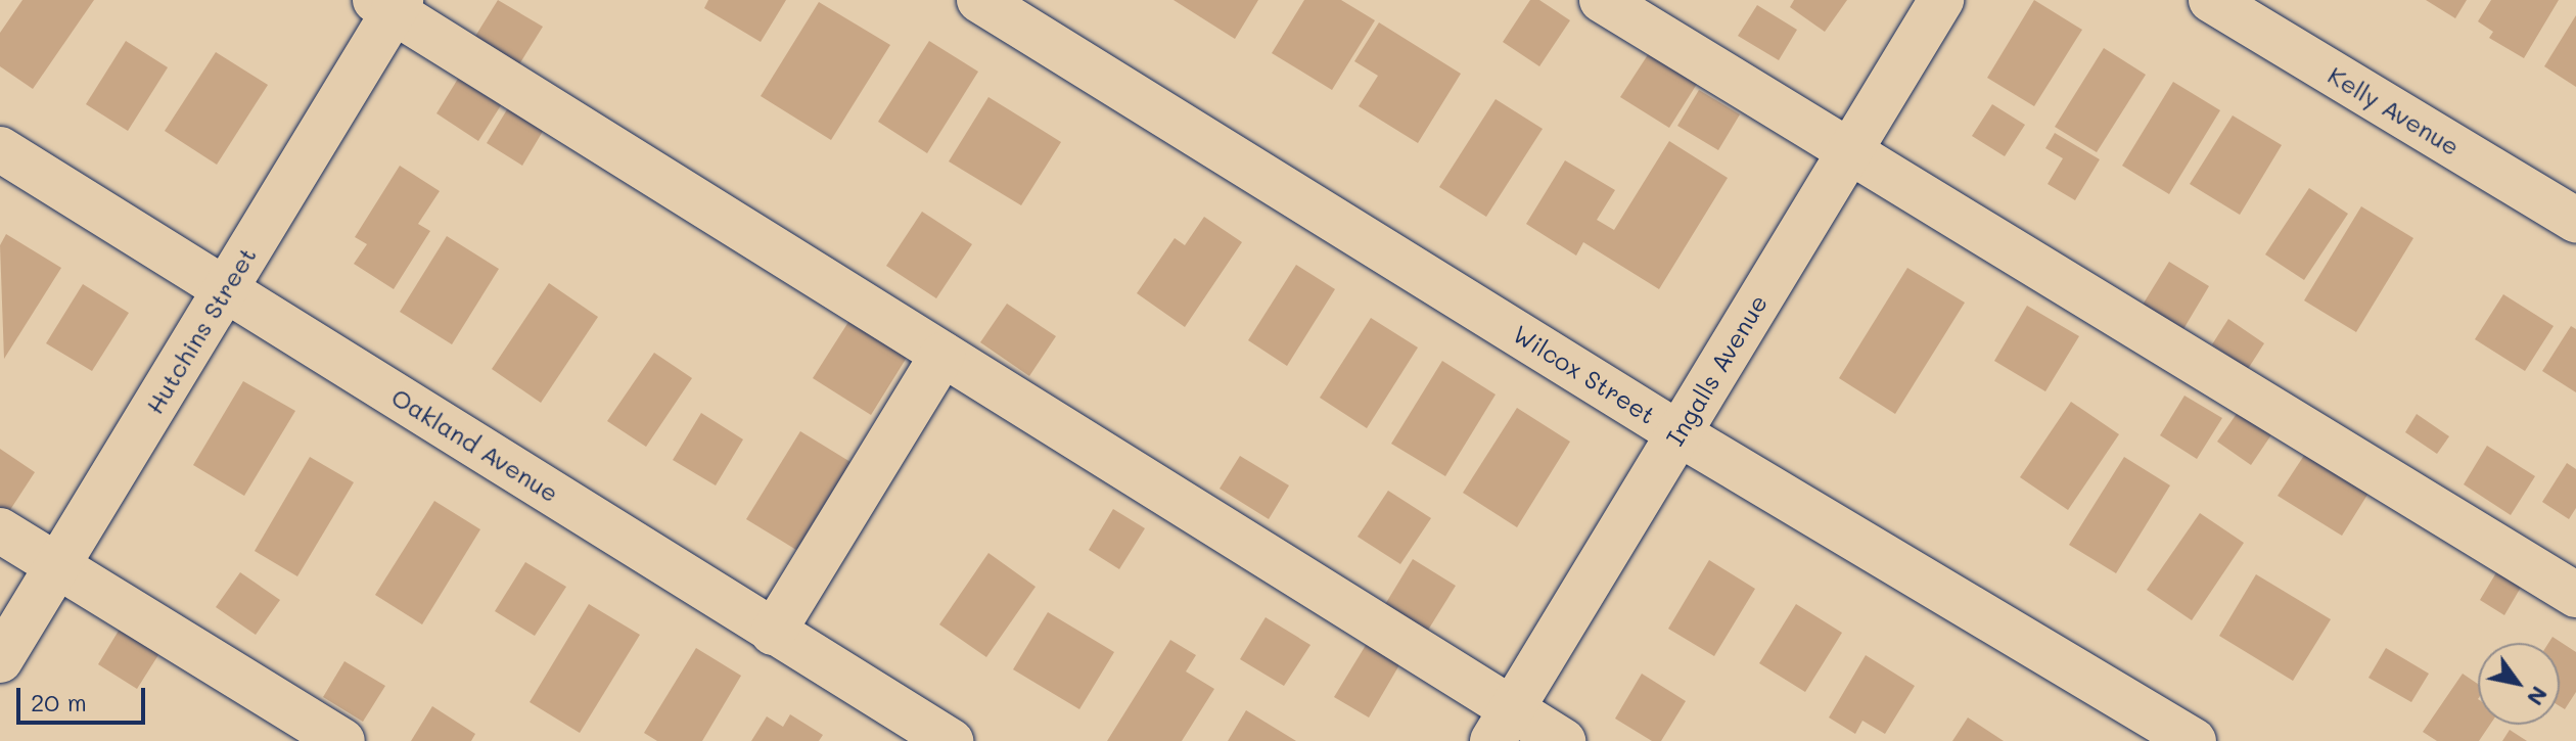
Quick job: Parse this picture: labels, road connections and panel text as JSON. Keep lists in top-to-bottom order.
{
  "streets": {
    "street": [
      "Kelly Avenue",
      "Hutchins Street",
      "Ingalls Avenue",
      "Wilcox Street",
      "Oakland Avenue"
    ]
  },
  "crossings": [
    ["Hutchins Street", "Oakland Avenue"],
    ["Ingalls Avenue", "Wilcox Street"]
  ],
  "scale_bar": "20 m",
  "north": "bottom right"
}
